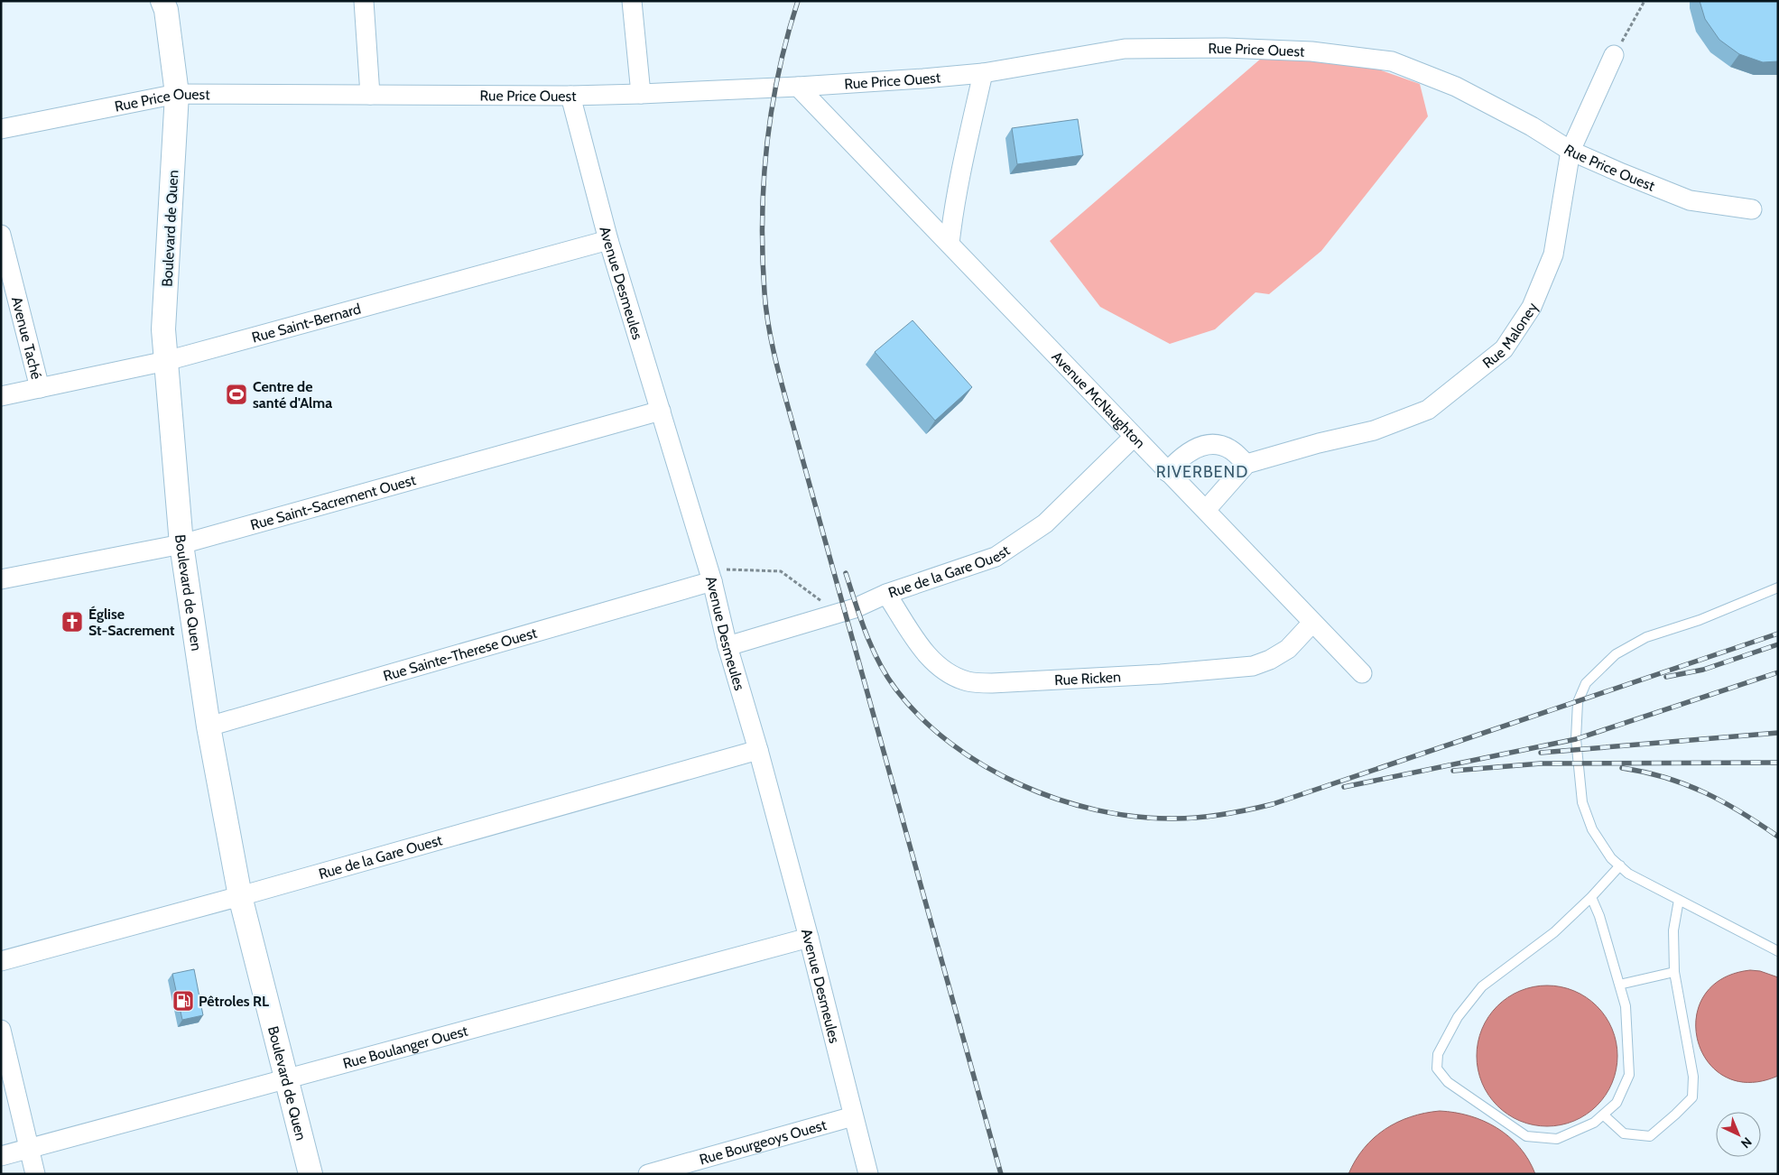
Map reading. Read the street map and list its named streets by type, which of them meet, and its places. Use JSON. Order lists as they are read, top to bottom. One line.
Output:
{"streets":{"street":["Rue Price Ouest","Boulevard de Quen","Avenue Desmeules","Rue Saint-Bernard","Rue Maloney","Avenue Taché","Avenue McNaughton","Rue Saint-Sacrement Ouest","Rue de la Gare Ouest","Rue Sainte-Therese Ouest","Rue Ricken","Rue Boulanger Ouest","Rue Bourgeoys Ouest"]},"crossings":[["Rue Price Ouest","Boulevard de Quen"],["Rue Price Ouest","Avenue Desmeules"],["Rue Price Ouest","Rue Maloney"],["Rue Price Ouest","Avenue McNaughton"],["Boulevard de Quen","Rue Saint-Bernard"],["Boulevard de Quen","Rue Saint-Sacrement Ouest"],["Boulevard de Quen","Rue de la Gare Ouest"],["Boulevard de Quen","Rue Sainte-Therese Ouest"],["Boulevard de Quen","Rue Boulanger Ouest"],["Avenue Desmeules","Rue Saint-Bernard"],["Avenue Desmeules","Rue Saint-Sacrement Ouest"],["Avenue Desmeules","Rue de la Gare Ouest"],["Avenue Desmeules","Rue Sainte-Therese Ouest"],["Avenue Desmeules","Rue Boulanger Ouest"],["Avenue Desmeules","Rue Bourgeoys Ouest"],["Rue Saint-Bernard","Avenue Taché"],["Avenue McNaughton","Rue de la Gare Ouest"],["Avenue McNaughton","Rue Ricken"],["Rue de la Gare Ouest","Rue Ricken"]],"districts":["RIVERBEND"],"places":{"sports":["Centre de santé d'Alma"],"church":["Église St-Sacrement"],"fuel station":["Pêtroles RL"]},"north":"bottom right"}
